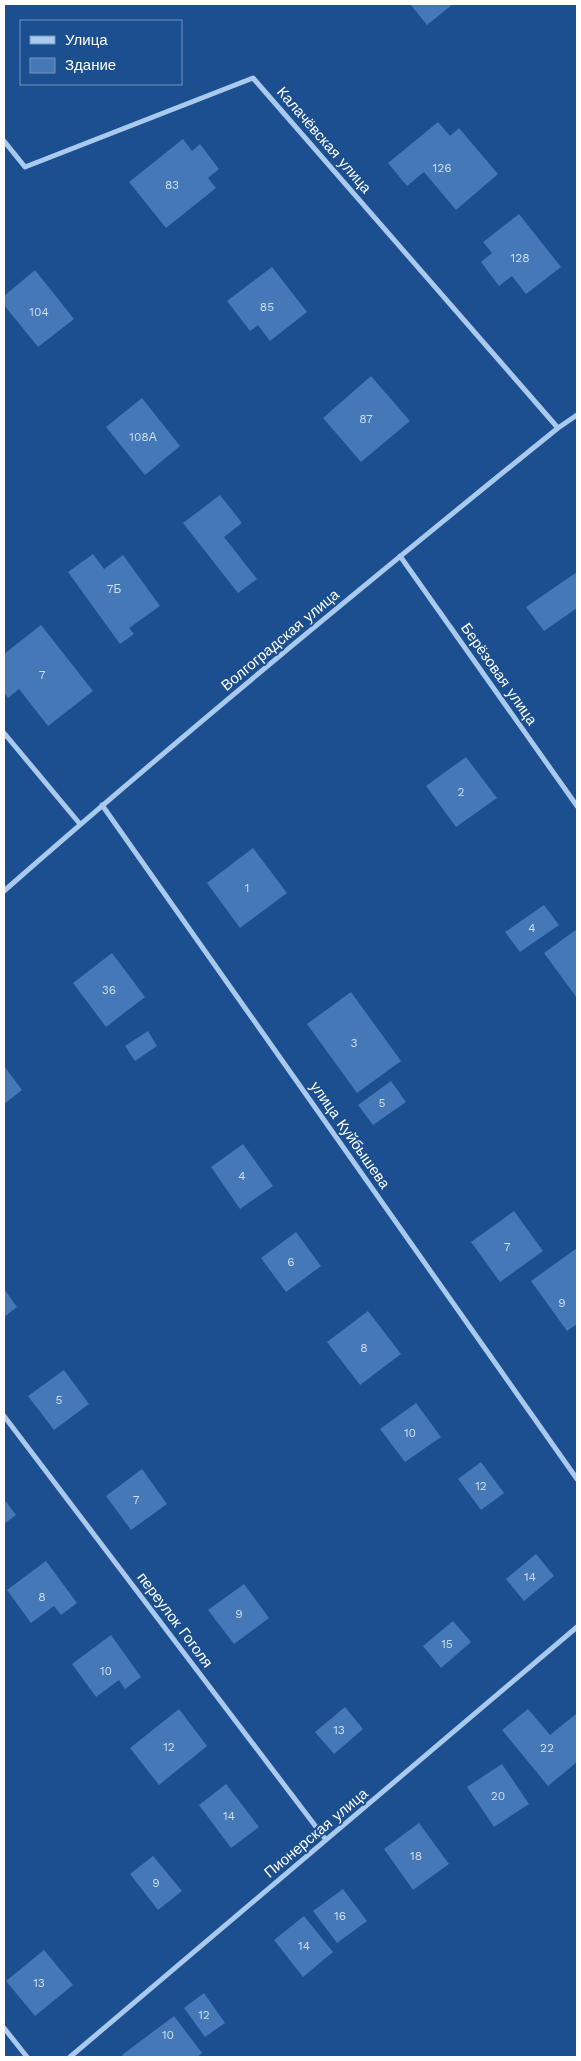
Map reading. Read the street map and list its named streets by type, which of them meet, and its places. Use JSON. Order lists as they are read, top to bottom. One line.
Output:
{"streets":{"street":["Калачёвская улица","Волгоградская улица","Берёзовая улица","улица Куйбышева","переулок Гоголя","Пионерская улица"]},"crossings":[["Калачёвская улица","Волгоградская улица"],["Волгоградская улица","Берёзовая улица"],["Волгоградская улица","улица Куйбышева"],["переулок Гоголя","Пионерская улица"]],"house_numbers":["126","83","128","85","104","87","108А","7Б","7","2","1","4","36","3","5","4","7","6","9","8","5","10","12","7","14","8","9","15","10","13","12","22","20","14","18","9","16","14","13","12","10"],"legend":["Улица","Здание"]}
